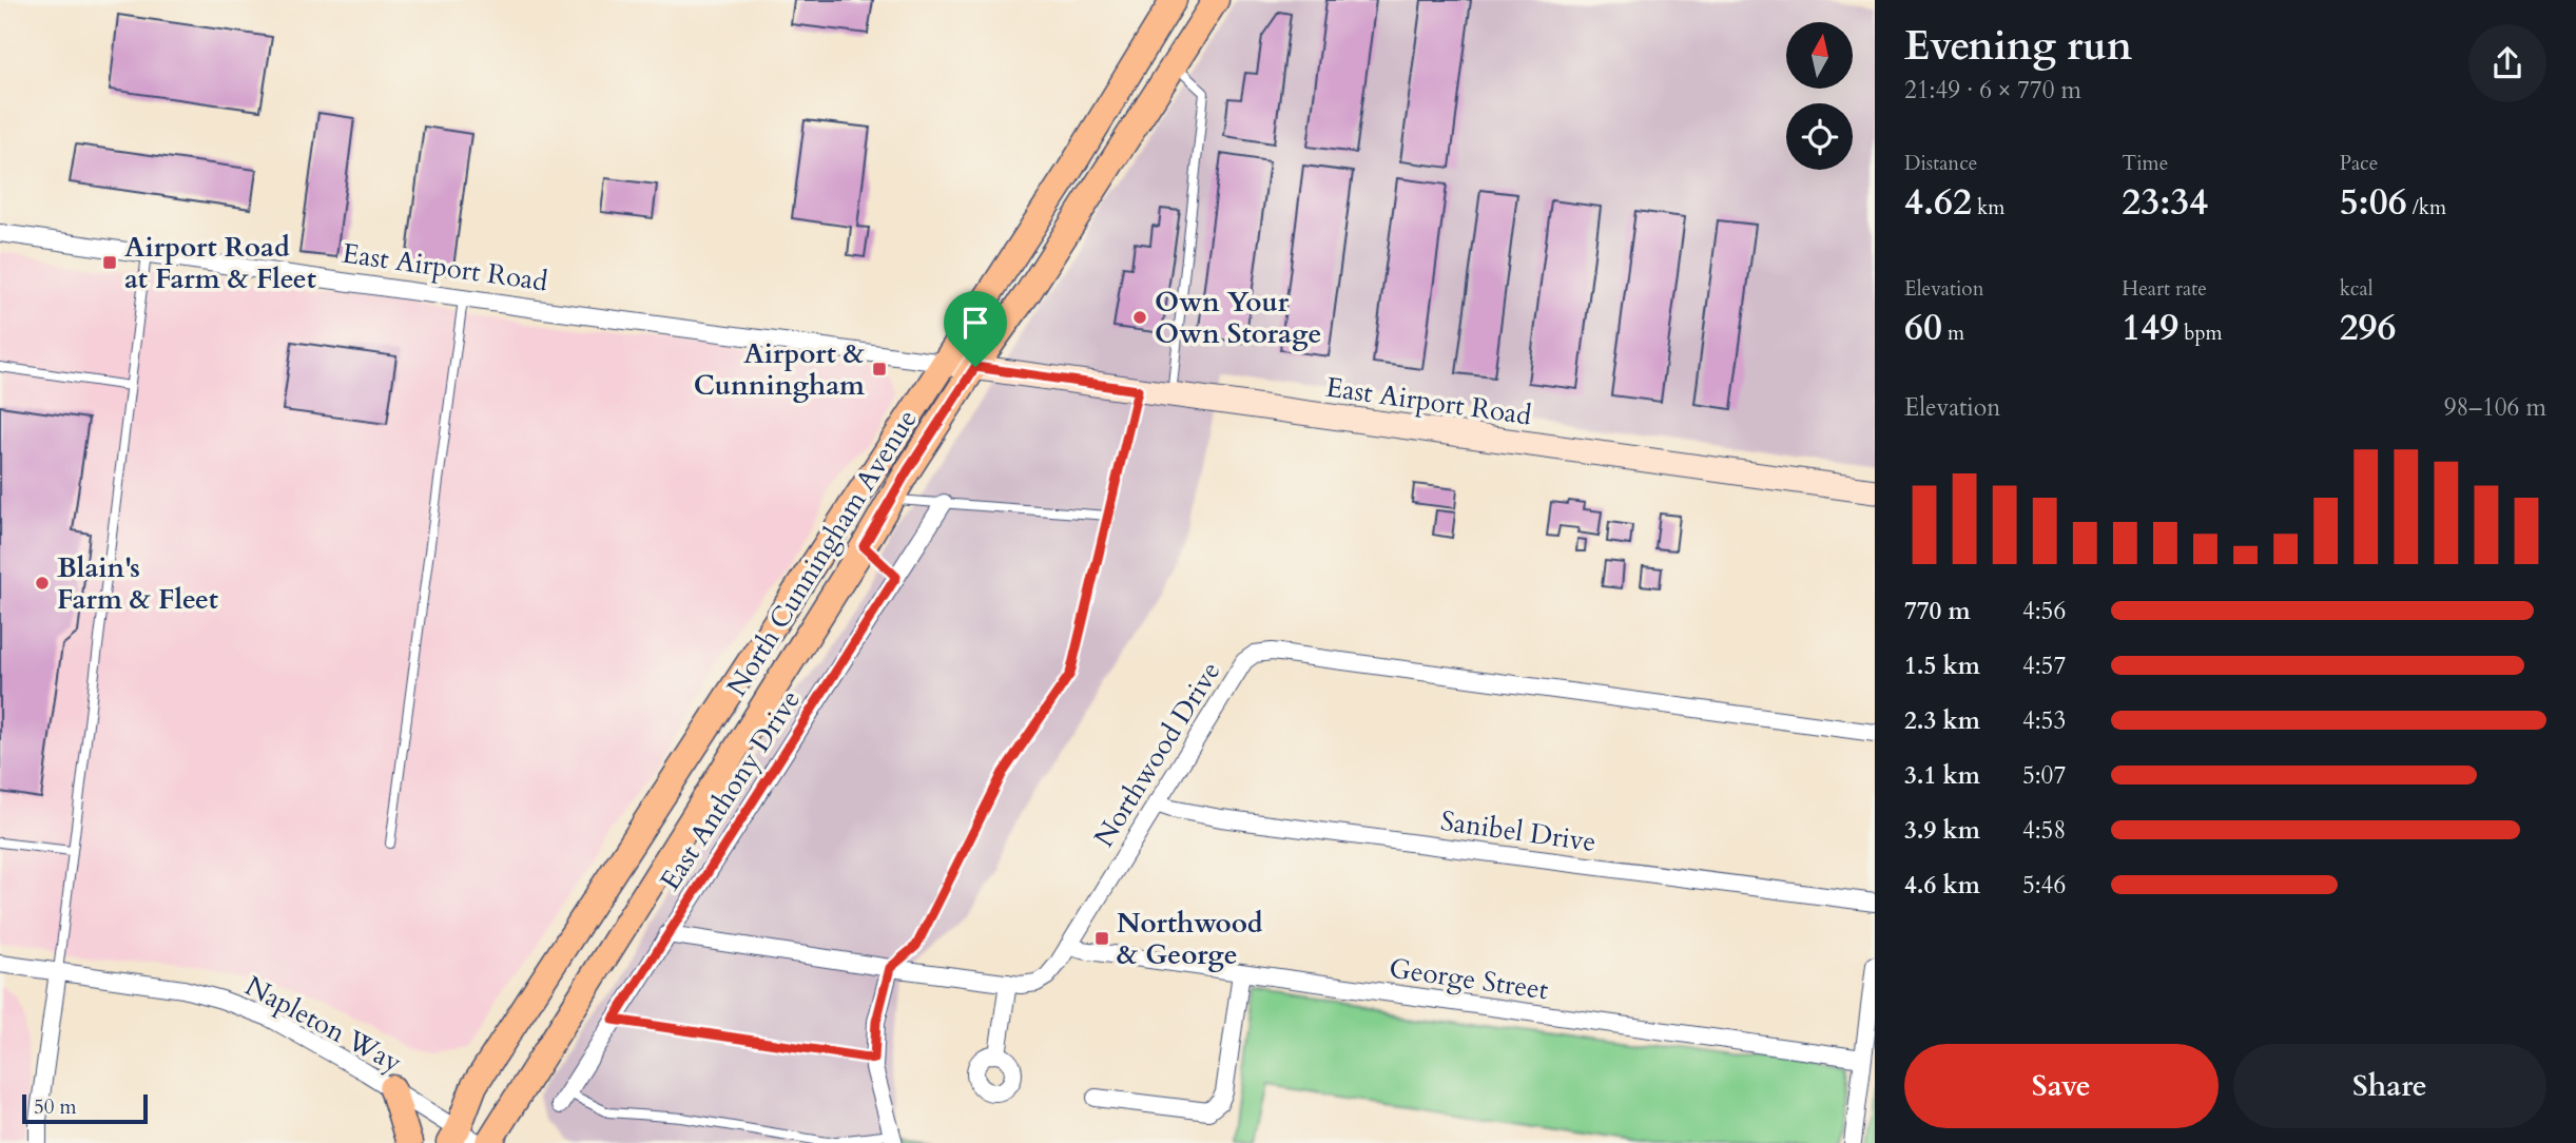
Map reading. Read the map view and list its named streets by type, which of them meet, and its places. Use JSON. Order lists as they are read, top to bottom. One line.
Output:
{"streets":{"main road":["North Cunningham Avenue"],"street":["East Airport Road","Northwood Drive","East Anthony Drive","Sanibel Drive","George Street","Napleton Way"]},"crossings":[["East Airport Road","North Cunningham Avenue"],["North Cunningham Avenue","Napleton Way"],["Northwood Drive","East Anthony Drive"],["Northwood Drive","Sanibel Drive"],["Northwood Drive","George Street"]],"places":{"transit":["Airport Road at Farm & Fleet","Airport & Cunningham","Northwood & George"],"other":["Own Your Own Storage","Blain's Farm & Fleet"]},"scale_bar":"50 m","north":"top","page":{"heading":["Evening run","21:49 · 6 × 770 m"],"stats":[["Distance","4.62 km"],["Time","23:34"],["Pace","5:06 /km"],["Elevation","60 m"],["Heart rate","149 bpm"],["kcal","296"]],"chart":["Elevation","98–106 m"],"list":[{"name":"770 m","note":"4:56"},{"name":"1.5 km","note":"4:57"},{"name":"2.3 km","note":"4:53"},{"name":"3.1 km","note":"5:07"},{"name":"3.9 km","note":"4:58"},{"name":"4.6 km","note":"5:46"}],"buttons":["Save","Share"],"scale":"50 m"}}
